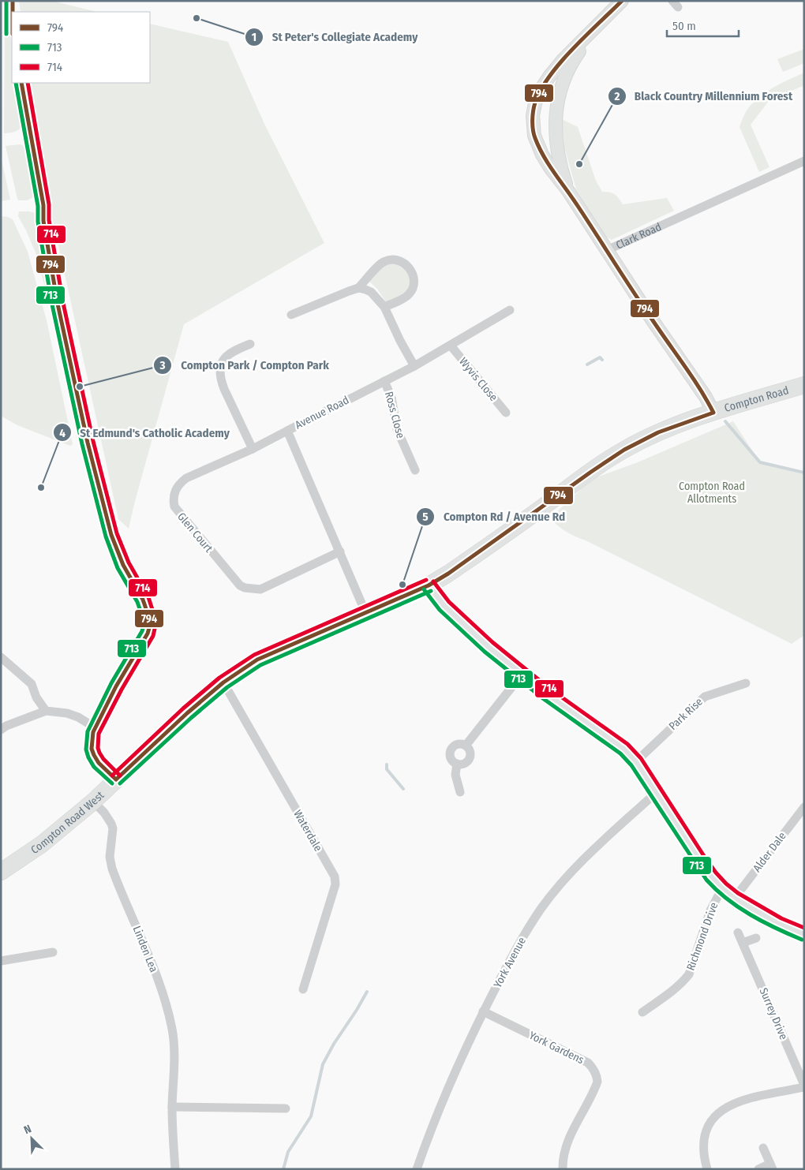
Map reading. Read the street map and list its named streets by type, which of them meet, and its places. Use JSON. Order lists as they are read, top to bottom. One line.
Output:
{"streets":{"highway":["Compton Road","Compton Road West"],"street":["Clark Road","Wyvis Close","Avenue Road","Ross Close","Glen Court","Park Rise","Waterdale","Alder Dale","Richmond Drive","Linden Lea","York Avenue","Surrey Drive","York Gardens"]},"crossings":[["Clark Road","Compton Road"],["Wyvis Close","Avenue Road"],["Compton Road","Compton Road West"],["Avenue Road","Ross Close"],["Avenue Road","Glen Court"],["Avenue Road","Compton Road West"],["Compton Road West","Waterdale"],["Compton Road West","Linden Lea"],["York Avenue","York Gardens"]],"parks":["Compton Road Allotments"],"places":["St Peter's Collegiate Academy","Black Country Millennium Forest","Compton Park / Compton Park","St Edmund's Catholic Academy","Compton Rd / Avenue Rd"],"lines":["transit line 794","transit line 713","transit line 714"],"legend":["794","713","714"],"scale_bar":"50 m","north":"top left"}
